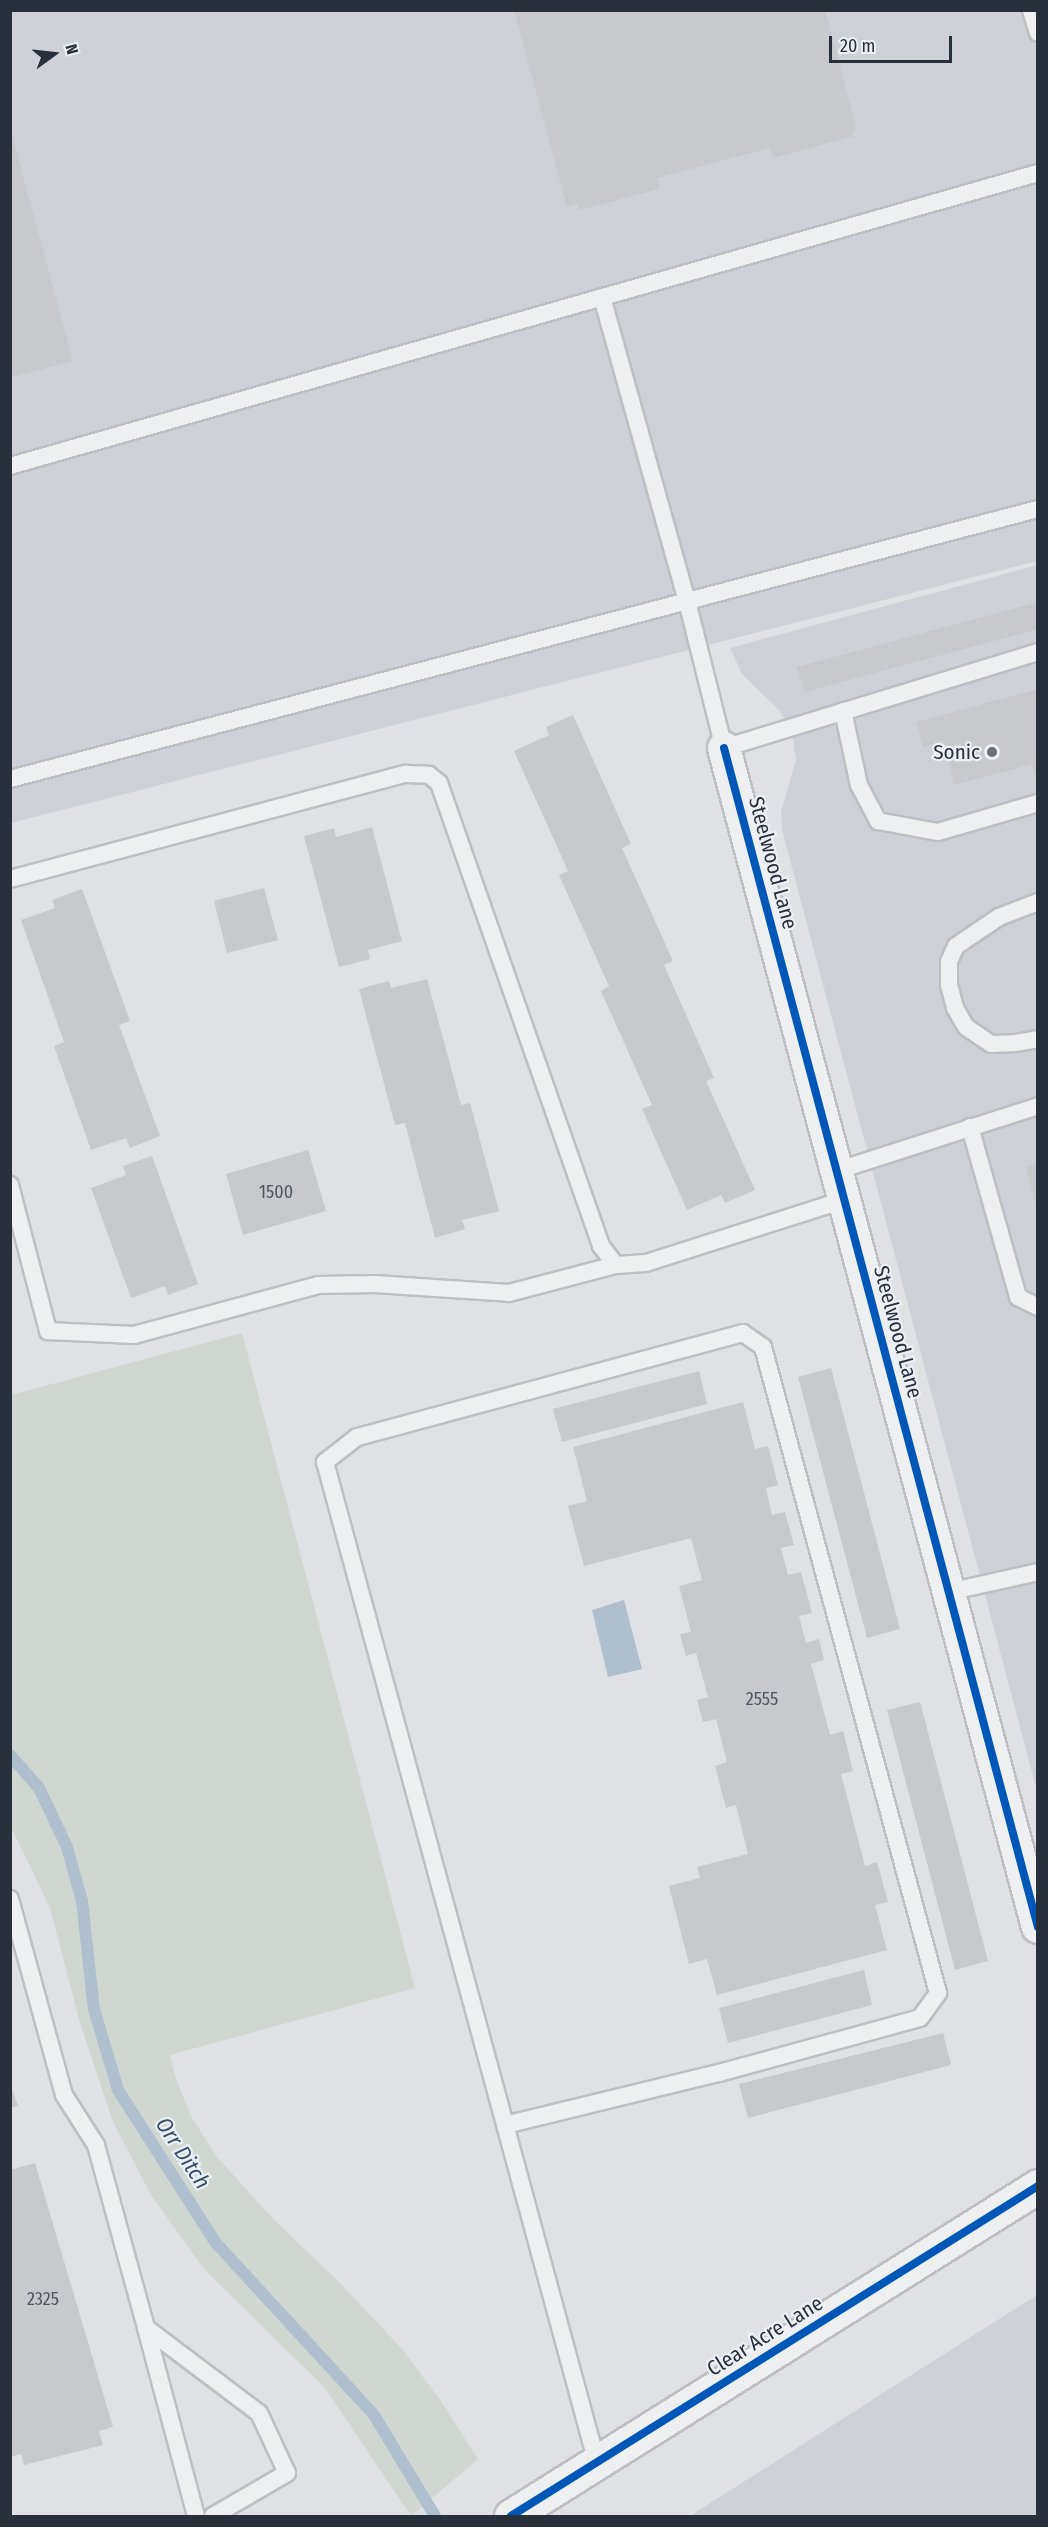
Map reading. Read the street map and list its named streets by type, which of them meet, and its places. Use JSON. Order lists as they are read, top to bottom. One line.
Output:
{"streets":{"street":["Steelwood Lane","Clear Acre Lane"]},"water":["Orr Ditch"],"places":["Sonic"],"house_numbers":["1500","2555","2325"],"scale_bar":"20 m","north":"right"}
